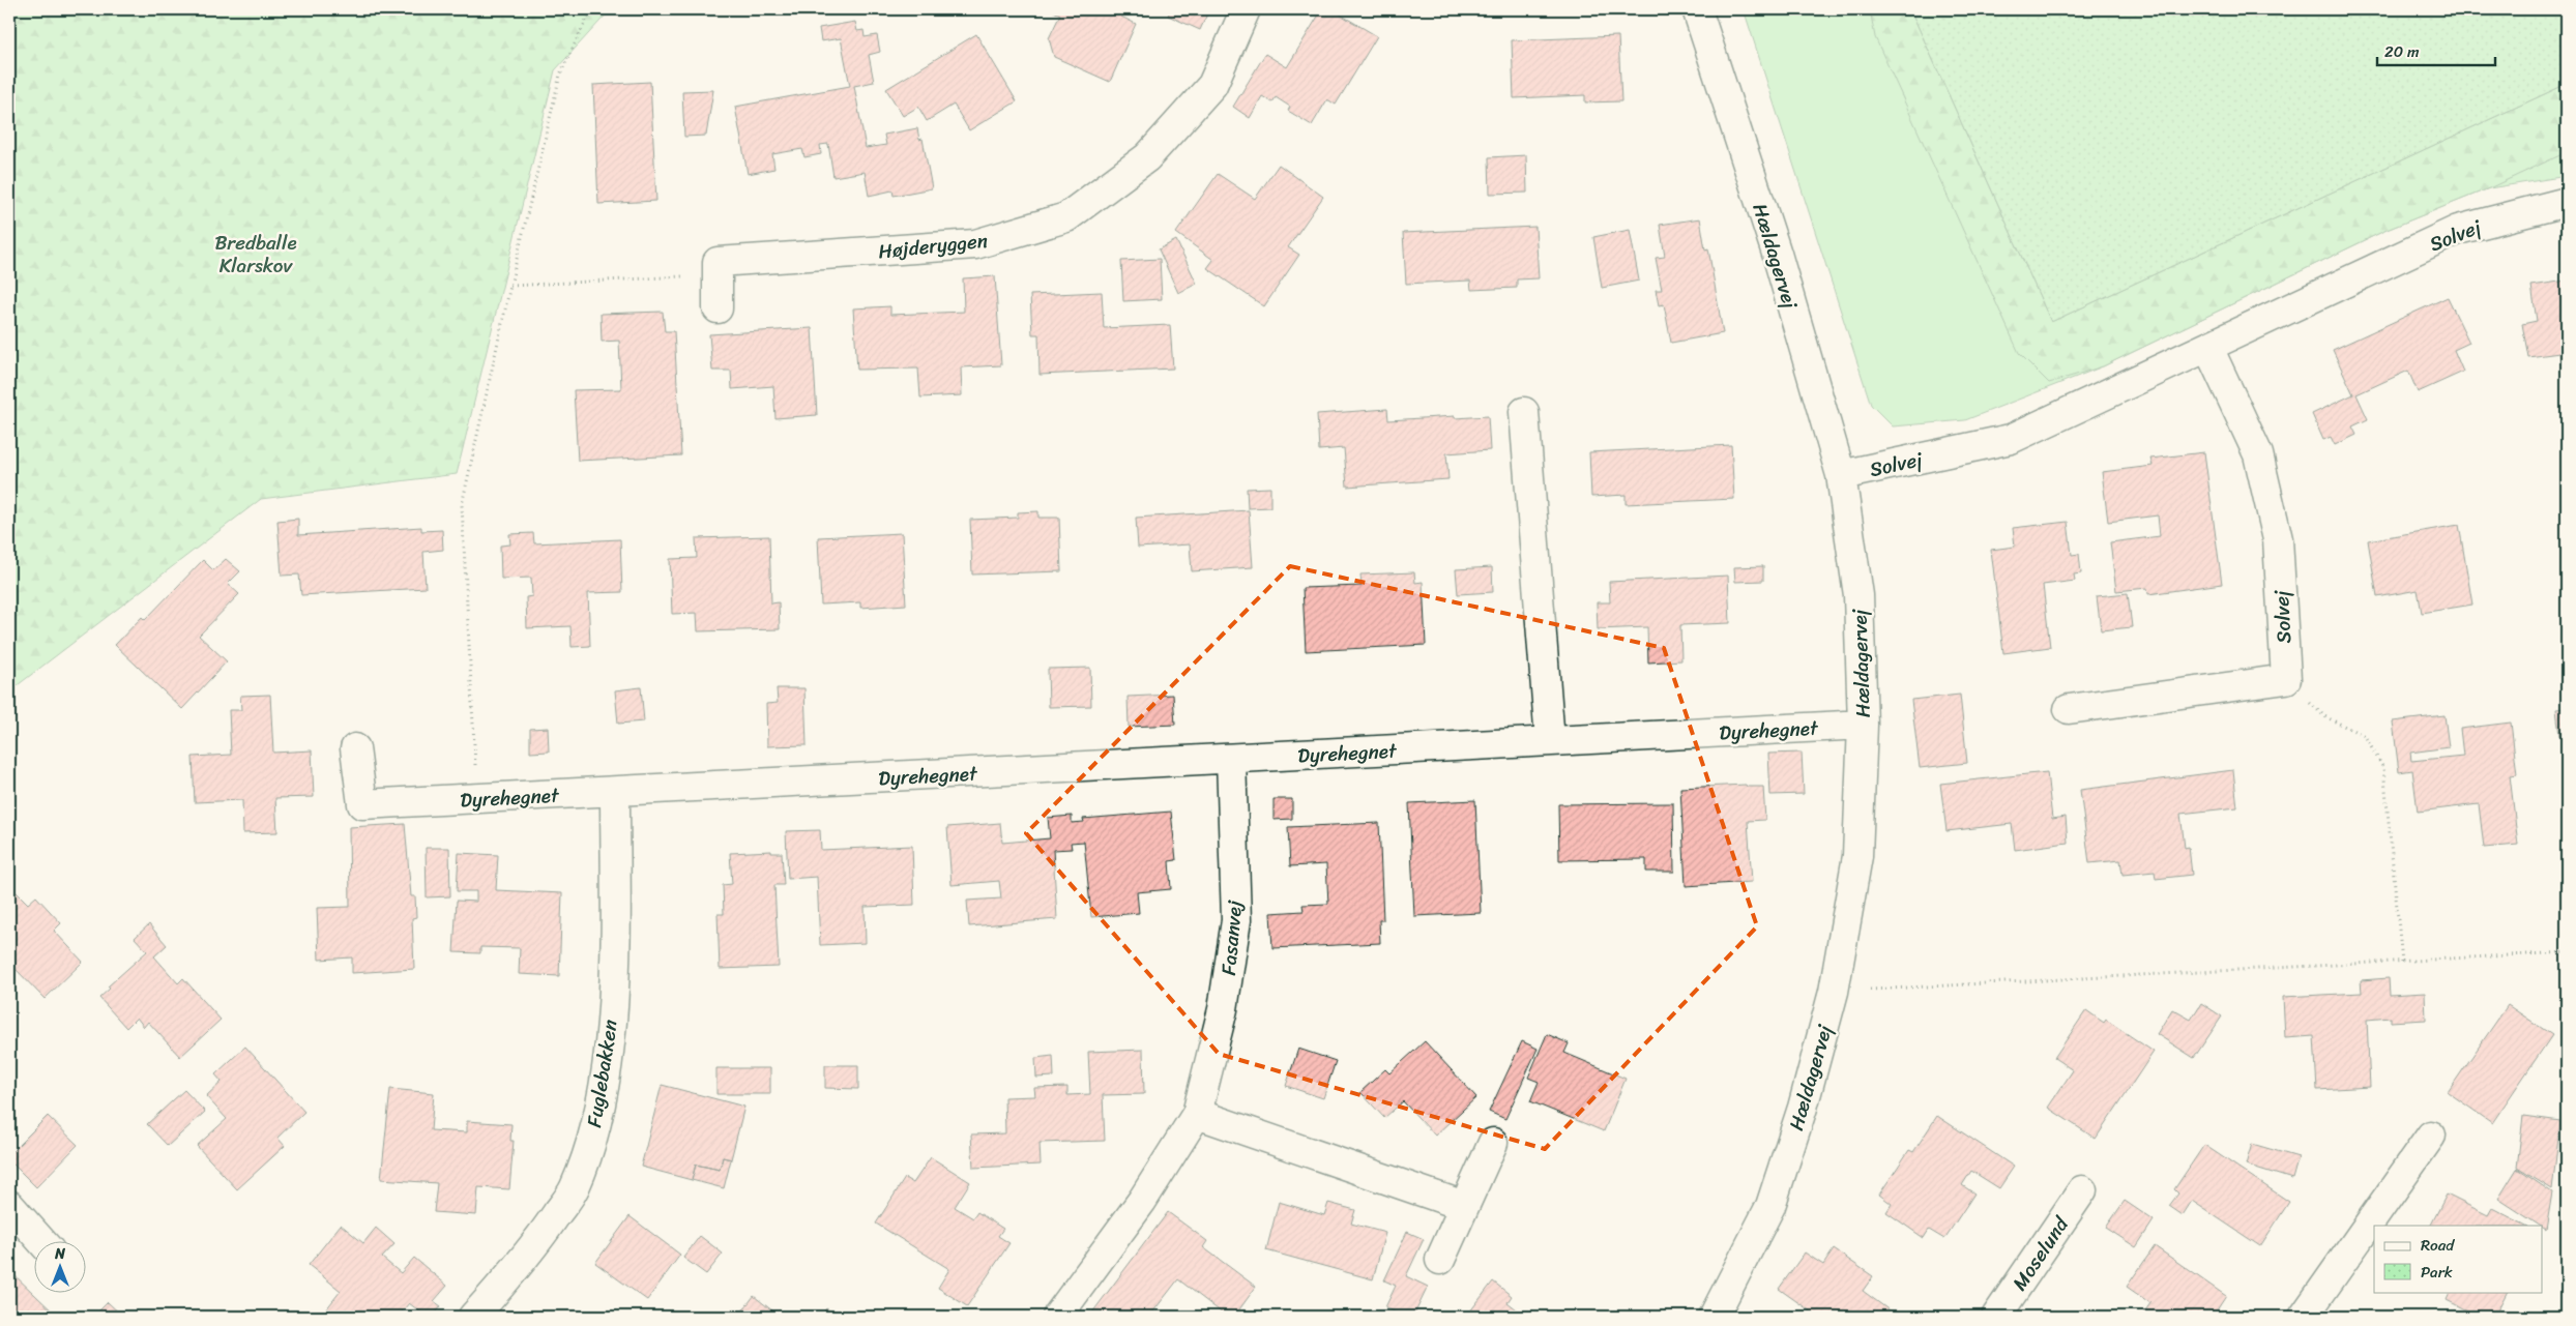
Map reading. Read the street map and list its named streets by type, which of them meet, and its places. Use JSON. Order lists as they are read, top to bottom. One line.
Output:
{"streets":{"street":["Solvej","Højderyggen","Hældagervej","Dyrehegnet","Fasanvej","Fuglebakken","Moselund"]},"crossings":[["Solvej","Hældagervej"],["Hældagervej","Dyrehegnet"],["Dyrehegnet","Fasanvej"],["Dyrehegnet","Fuglebakken"]],"parks":["Bredballe Klarskov"],"legend":["Road","Park"],"scale_bar":"20 m","north":"top"}
